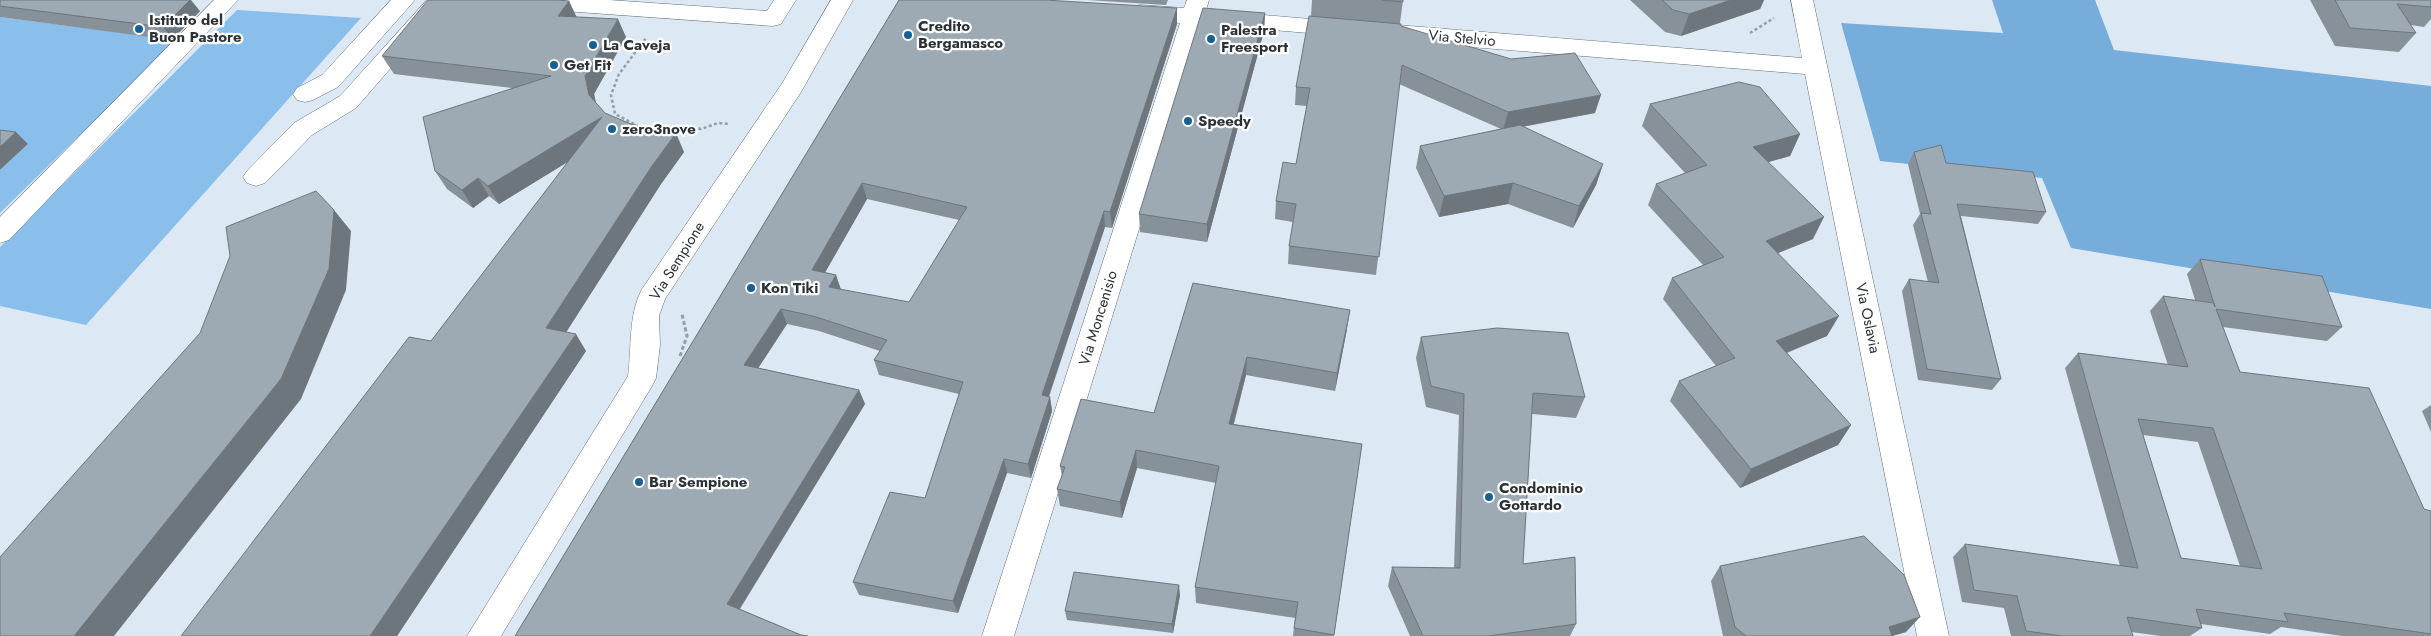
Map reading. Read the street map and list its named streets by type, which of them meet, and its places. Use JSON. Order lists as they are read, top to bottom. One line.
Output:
{"streets":{"street":["Via Stelvio","Via Sempione","Via Moncenisio","Via Oslavia"]},"crossings":[["Via Stelvio","Via Moncenisio"],["Via Stelvio","Via Oslavia"]],"places":["Istituto del Buon Pastore","Credito Bergamasco","Palestra Freesport","La Caveja","Get Fit","Speedy","zero3nove","Kon Tiki","Bar Sempione","Condominio Gottardo"]}
